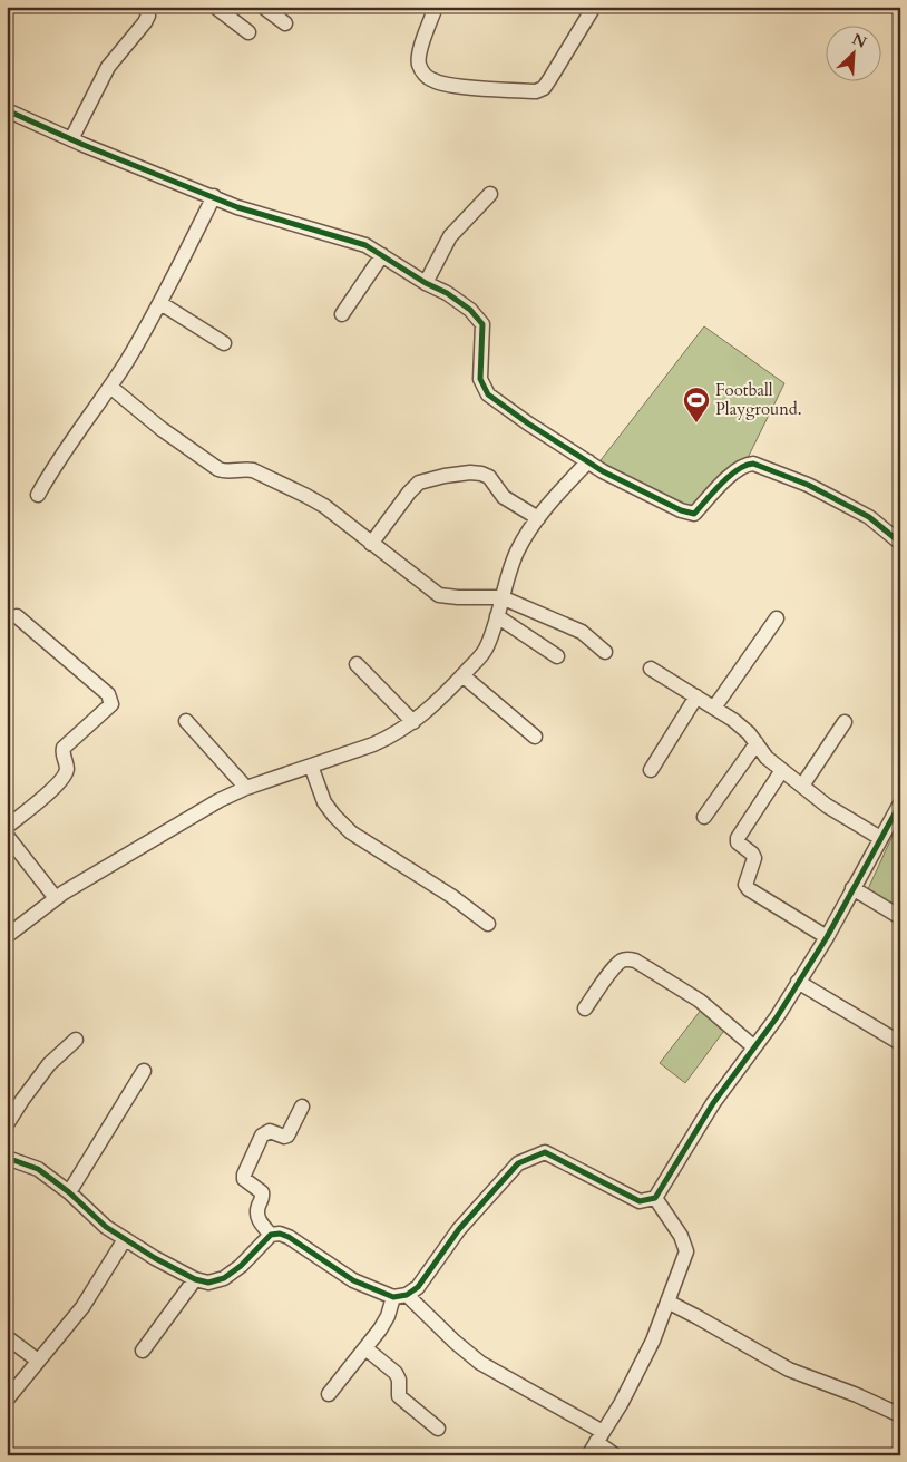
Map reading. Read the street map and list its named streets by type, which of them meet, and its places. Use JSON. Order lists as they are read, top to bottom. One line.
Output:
{"places":{"sports":["Football Playground."]},"north":"top right"}
